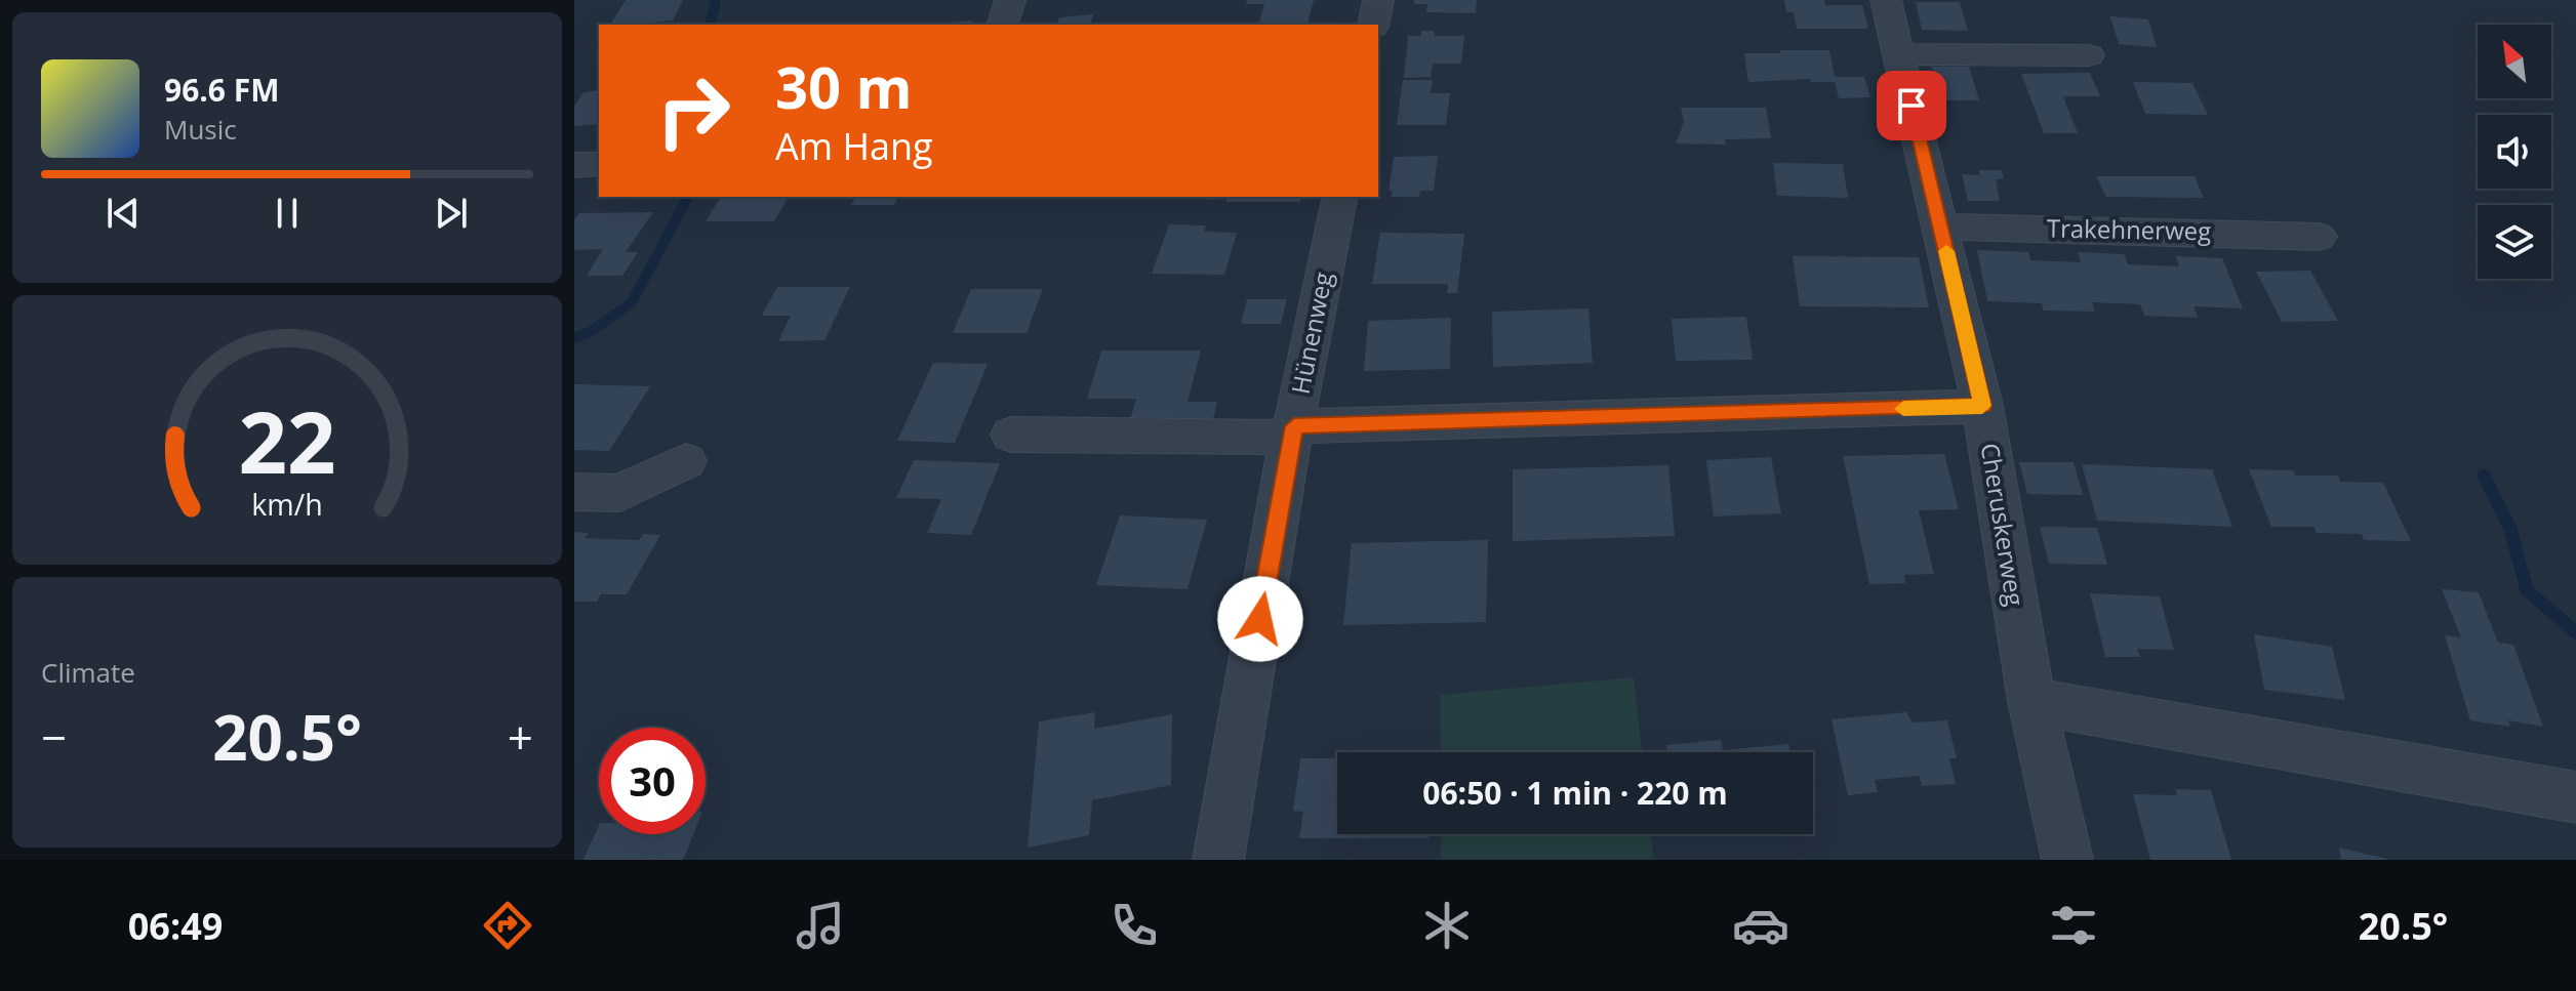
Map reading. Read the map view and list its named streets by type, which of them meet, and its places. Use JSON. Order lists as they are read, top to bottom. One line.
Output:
{"streets":{"street":["Trakehnerweg","Hünenweg","Cheruskerweg"]},"crossings":[["Trakehnerweg","Cheruskerweg"]],"north":"top left","page":{"turn":["30 m","Am Hang"],"song":["96.6 FM","Music"],"tile":"Climate","heat":["−","20.5°","+"],"limit":"30","trip":"06:50 · 1 min · 220 m","tabs":["06:49","20.5°"],"gauge":["22","km/h"]}}
